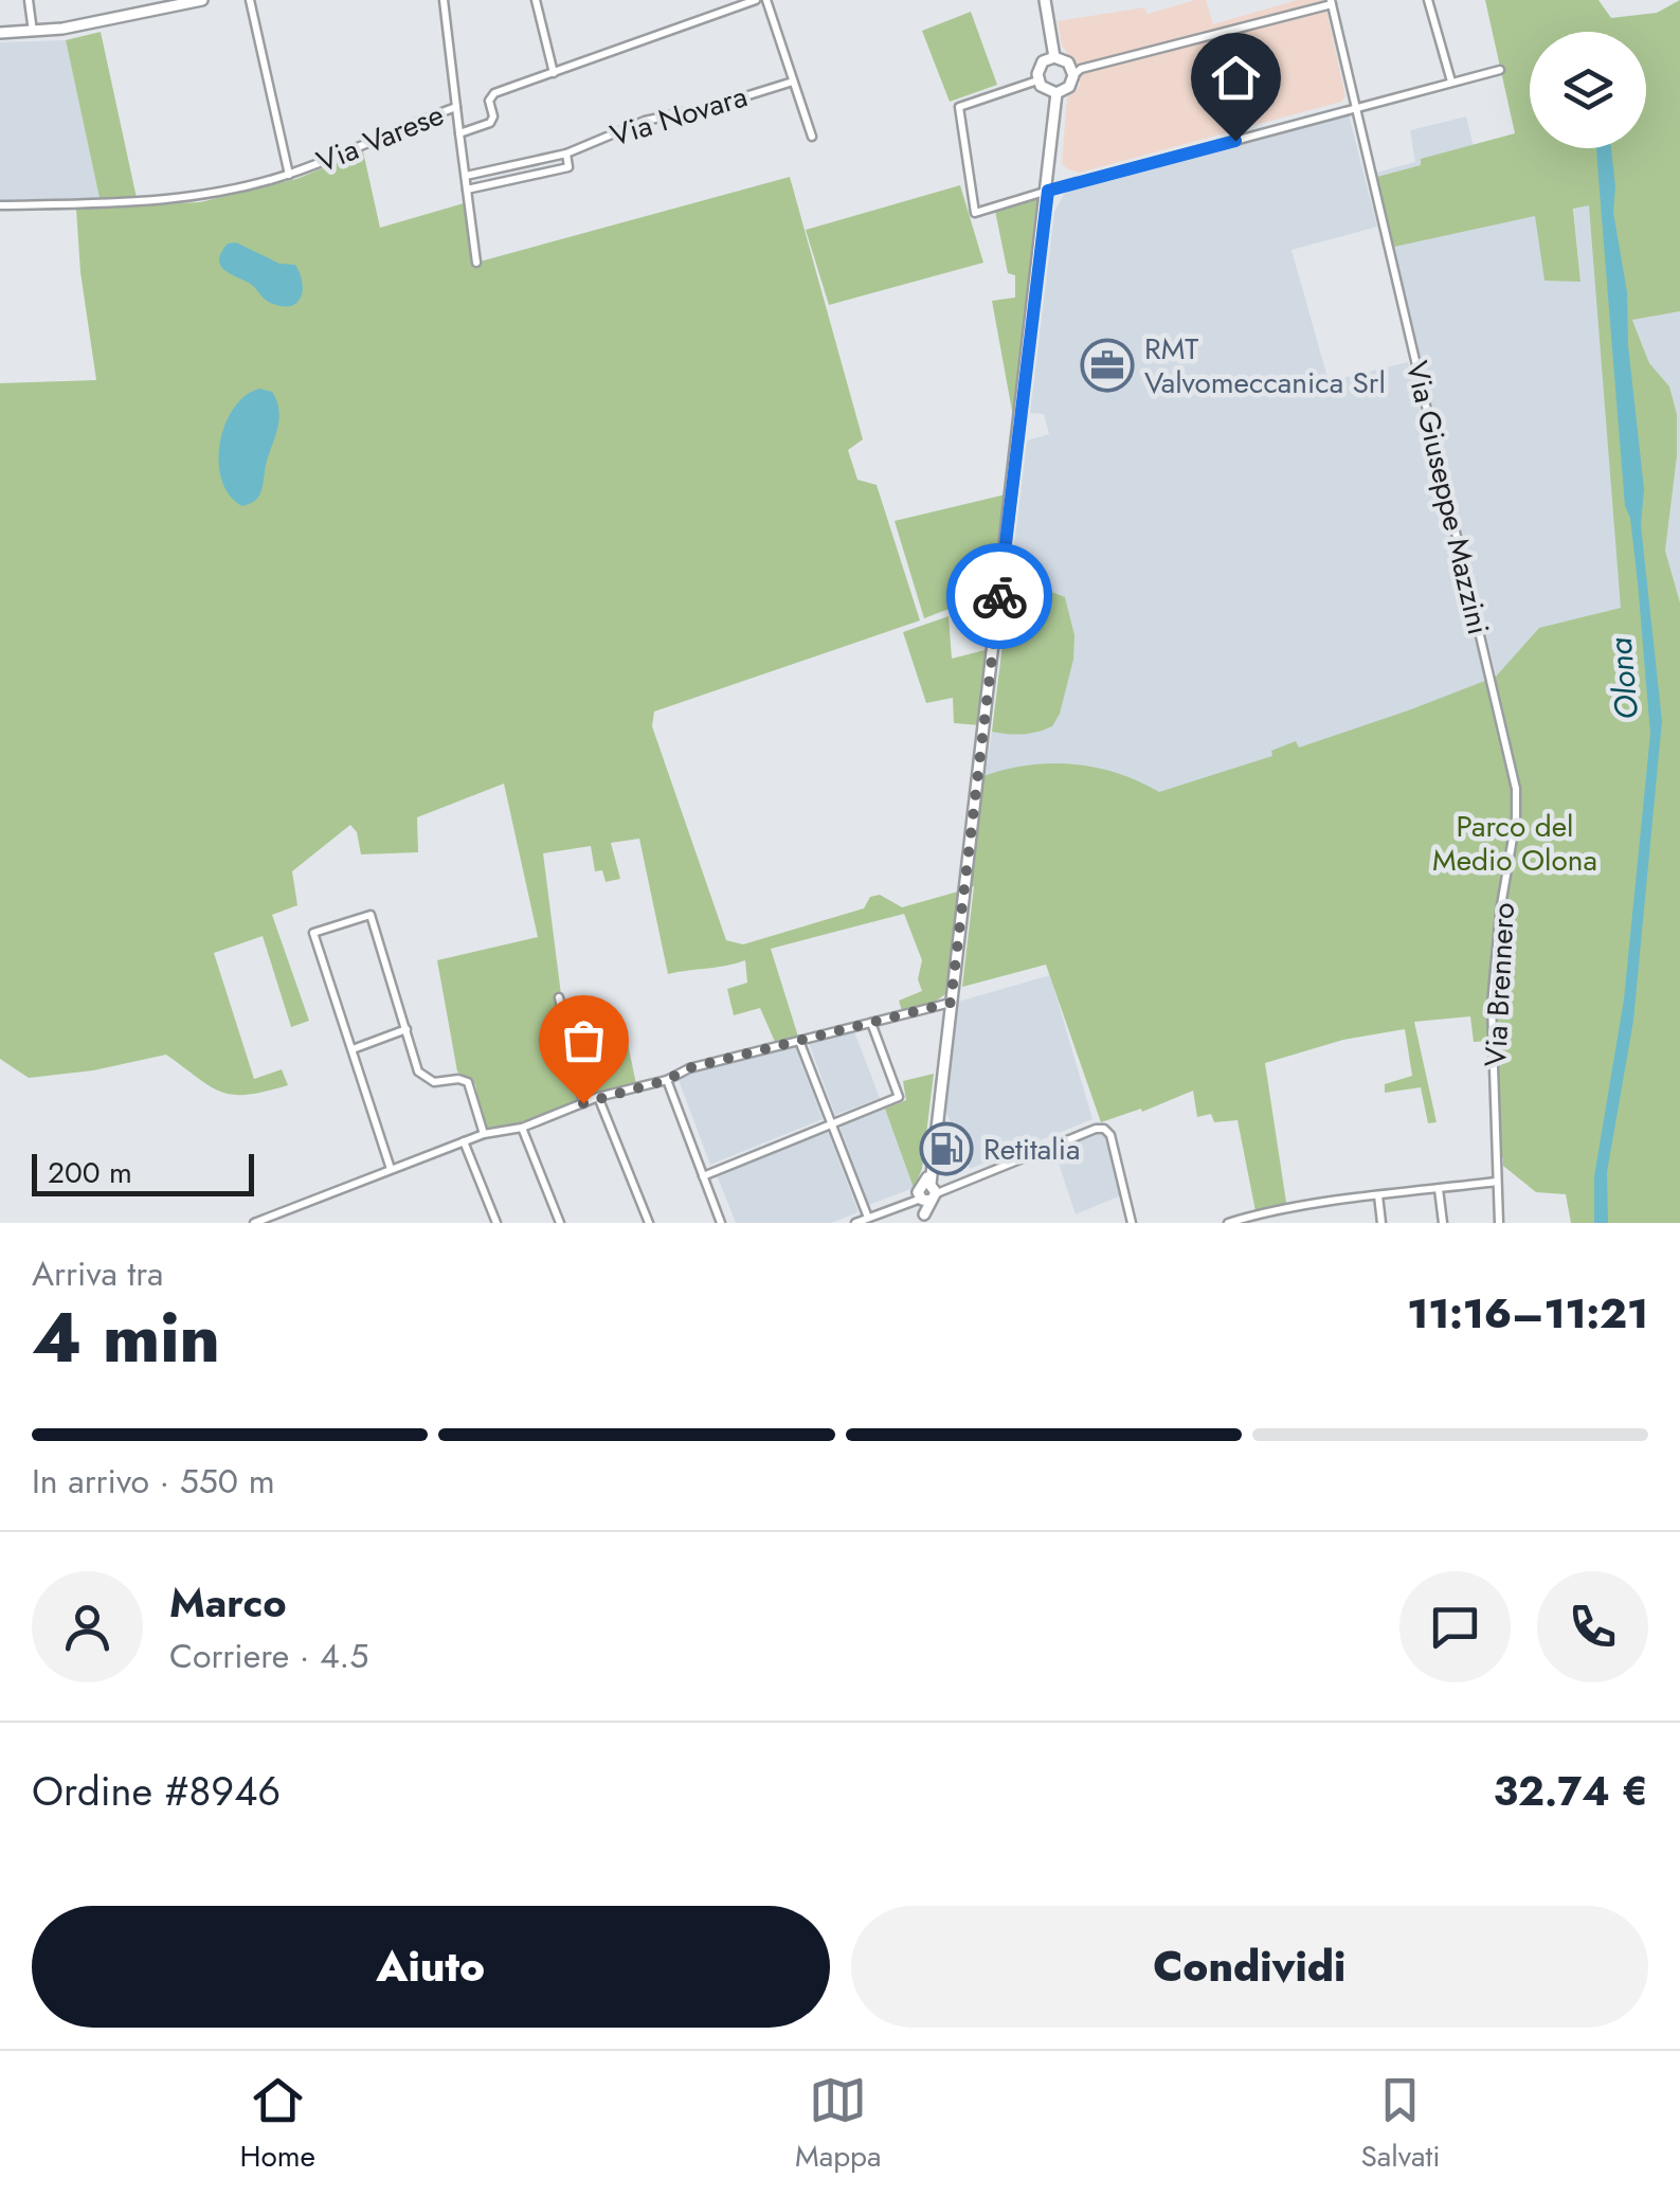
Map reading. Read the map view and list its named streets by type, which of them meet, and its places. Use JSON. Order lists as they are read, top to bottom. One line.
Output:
{"streets":{"street":["Via Novara","Via Varese","Via Giuseppe Mazzini","Via Brennero"]},"crossings":[["Via Giuseppe Mazzini","Via Brennero"]],"water":["Olona"],"parks":["Parco del Medio Olona"],"places":{"office":["RMT Valvomeccanica Srl"],"fuel station":["Retitalia"]},"scale_bar":"200 m","page":{"scale":"200 m","heading":["4 min","Arriva tra","11:16–11:21"],"panel":["Marco","Corriere · 4.5","Ordine #8946","32.74 €"],"bar":"In arrivo · 550 m","buttons":["Aiuto","Condividi"],"tabs":["Home","Mappa","Salvati"]}}
